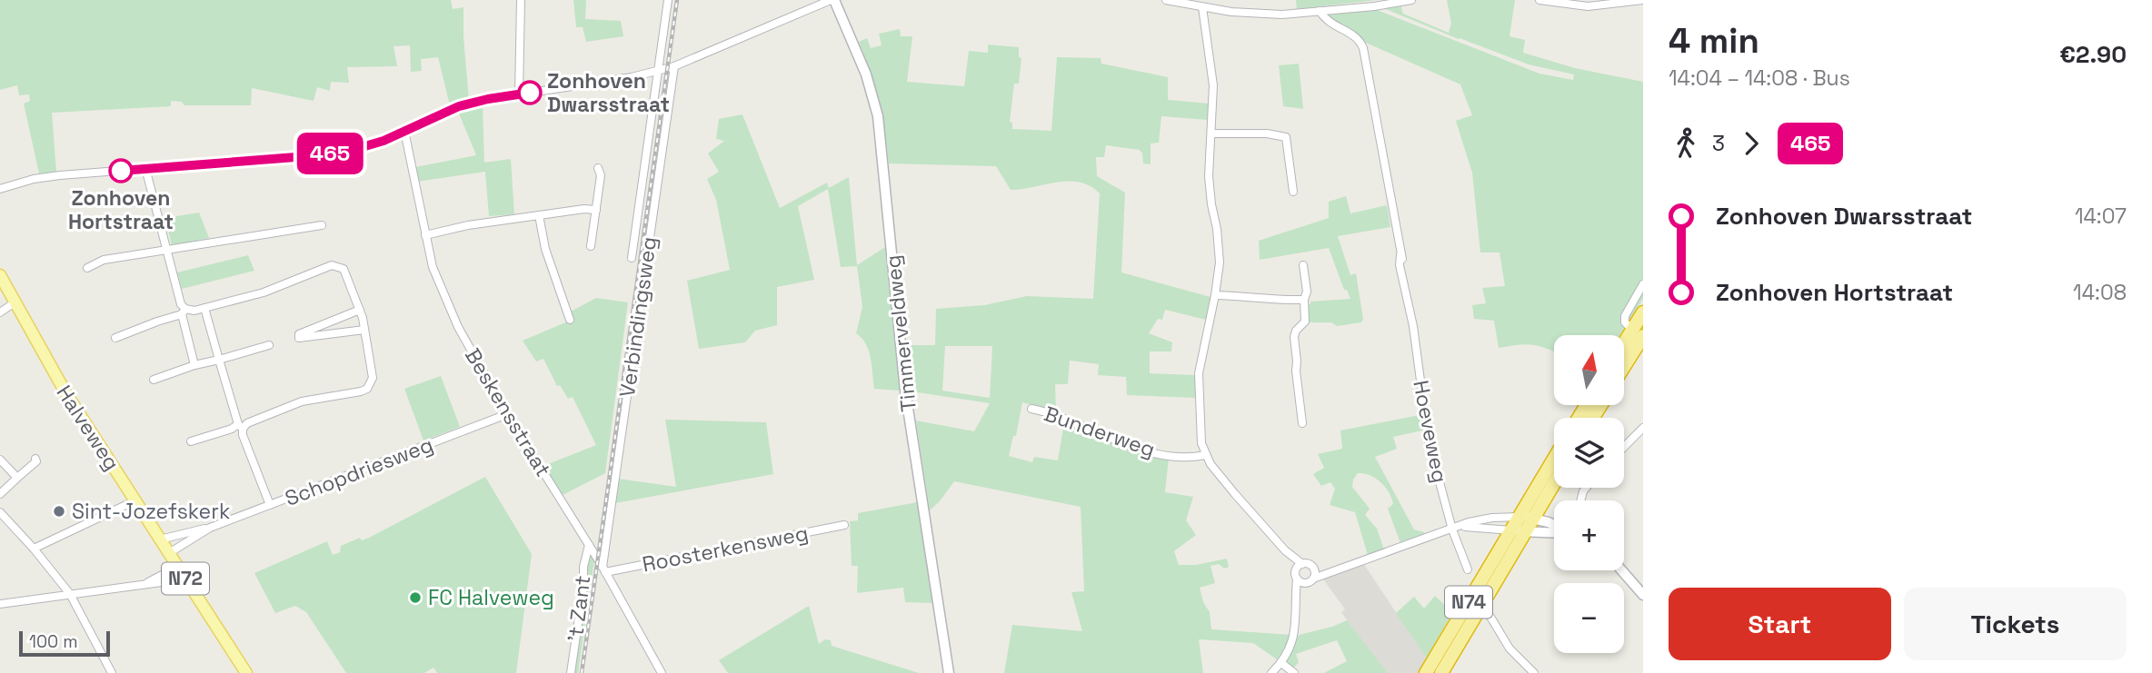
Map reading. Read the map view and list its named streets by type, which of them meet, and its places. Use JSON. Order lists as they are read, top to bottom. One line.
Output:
{"streets":{"highway":["N74"],"main road":["Halveweg","N72"],"street":["Verbindingsweg","Timmerveldweg","Beskensstraat","Bunderweg","Hoeveweg","Schopdriesweg","Roosterkensweg","'t Zant"]},"crossings":[["Verbindingsweg","Beskensstraat"],["Verbindingsweg","Roosterkensweg"],["Beskensstraat","Schopdriesweg"],["Beskensstraat","Roosterkensweg"],["Beskensstraat","'t Zant"],["Halveweg","Schopdriesweg"]],"places":["Zonhoven Dwarsstraat","Zonhoven Hortstraat","Sint-Jozefskerk","FC Halveweg"],"lines":["bus line 465"],"scale_bar":"100 m","north":"top","page":{"on_map":"465","heading":["4 min","14:04 – 14:08 · Bus","€2.90"],"legs":["3","465"],"list":[{"name":"Zonhoven Dwarsstraat","value":"14:07"},{"name":"Zonhoven Hortstraat","value":"14:08"}],"map_buttons":["+","−"],"buttons":["Start","Tickets"],"scale":"100 m"}}
